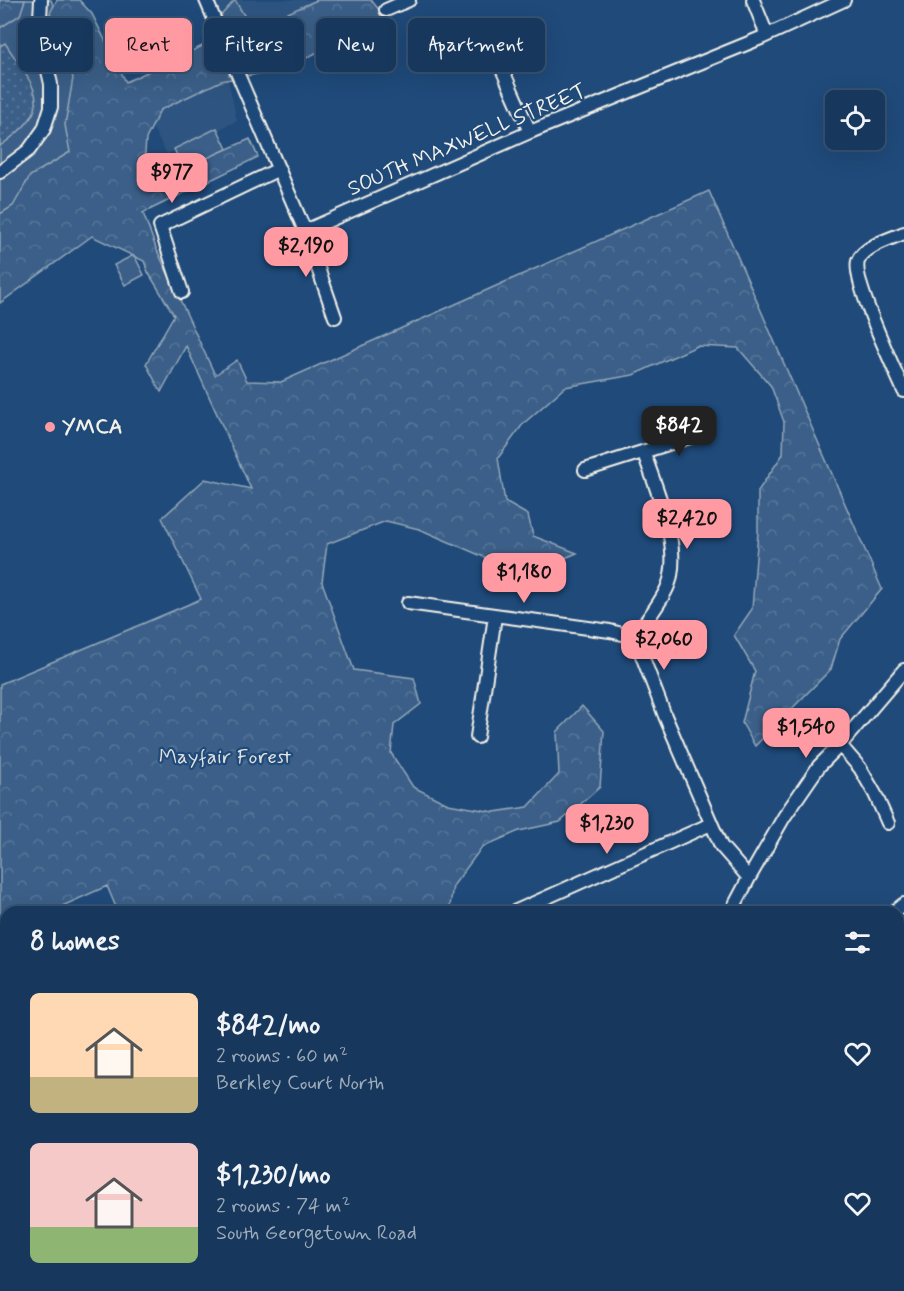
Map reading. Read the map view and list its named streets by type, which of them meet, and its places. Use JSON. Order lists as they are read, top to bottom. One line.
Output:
{"streets":{"street":["SOUTH MAXWELL STREET"]},"parks":["Mayfair Forest"],"places":["YMCA"],"page":{"chip":["Buy","Rent","Filters","New","Apartment"],"price":["$977","$2,190","$842","$2,420","$1,180","$2,060","$1,540","$1,230"],"heading":"8 homes","list":[{"name":"$842/mo","note":"2 rooms · 60 m² · Berkley Court North"},{"name":"$1,230/mo","note":"2 rooms · 74 m² · South Georgetown Road"}]}}
